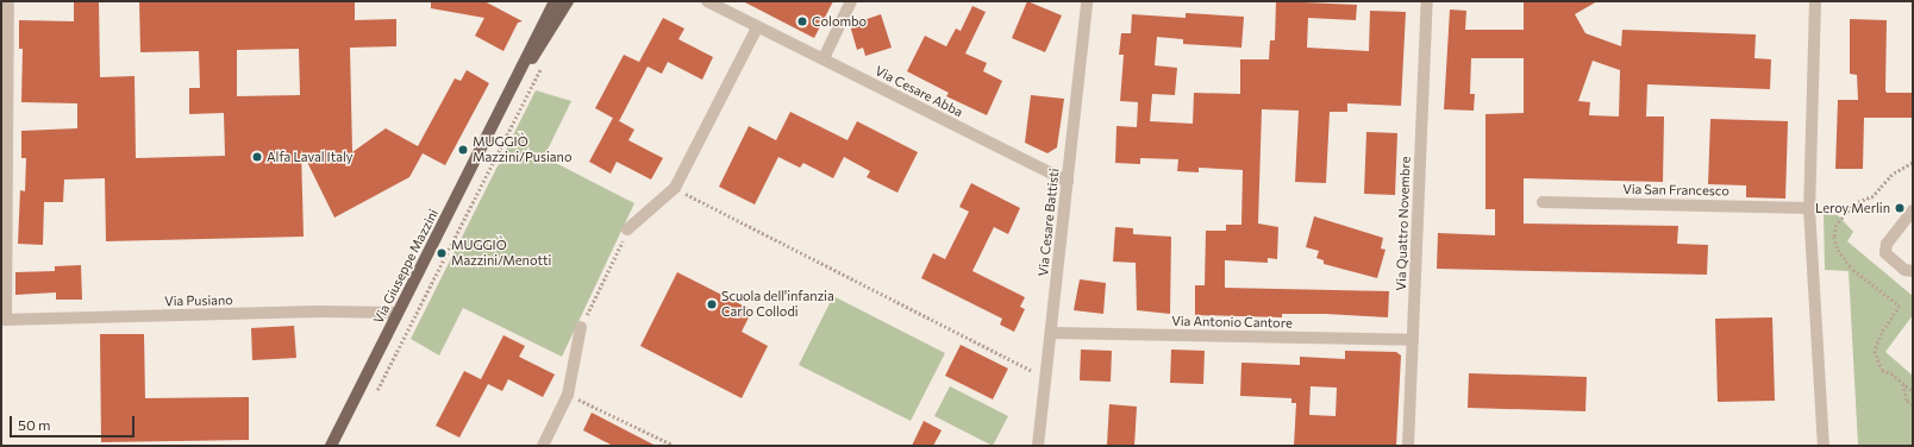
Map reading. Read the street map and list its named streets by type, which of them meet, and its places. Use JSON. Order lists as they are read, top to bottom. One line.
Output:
{"streets":{"main road":["Via Giuseppe Mazzini"],"street":["Via Cesare Abba","Via San Francesco","Via Cesare Battisti","Via Quattro Novembre","Via Pusiano","Via Antonio Cantore"]},"crossings":[["Via Cesare Abba","Via Cesare Battisti"],["Via Cesare Battisti","Via Antonio Cantore"],["Via Quattro Novembre","Via Antonio Cantore"],["Via Giuseppe Mazzini","Via Pusiano"]],"places":["Colombo","MUGGIÒ Mazzini/Pusiano","Alfa Laval Italy","Leroy Merlin","MUGGIÒ Mazzini/Menotti","Scuola dell'infanzia Carlo Collodi"],"scale_bar":"50 m"}
